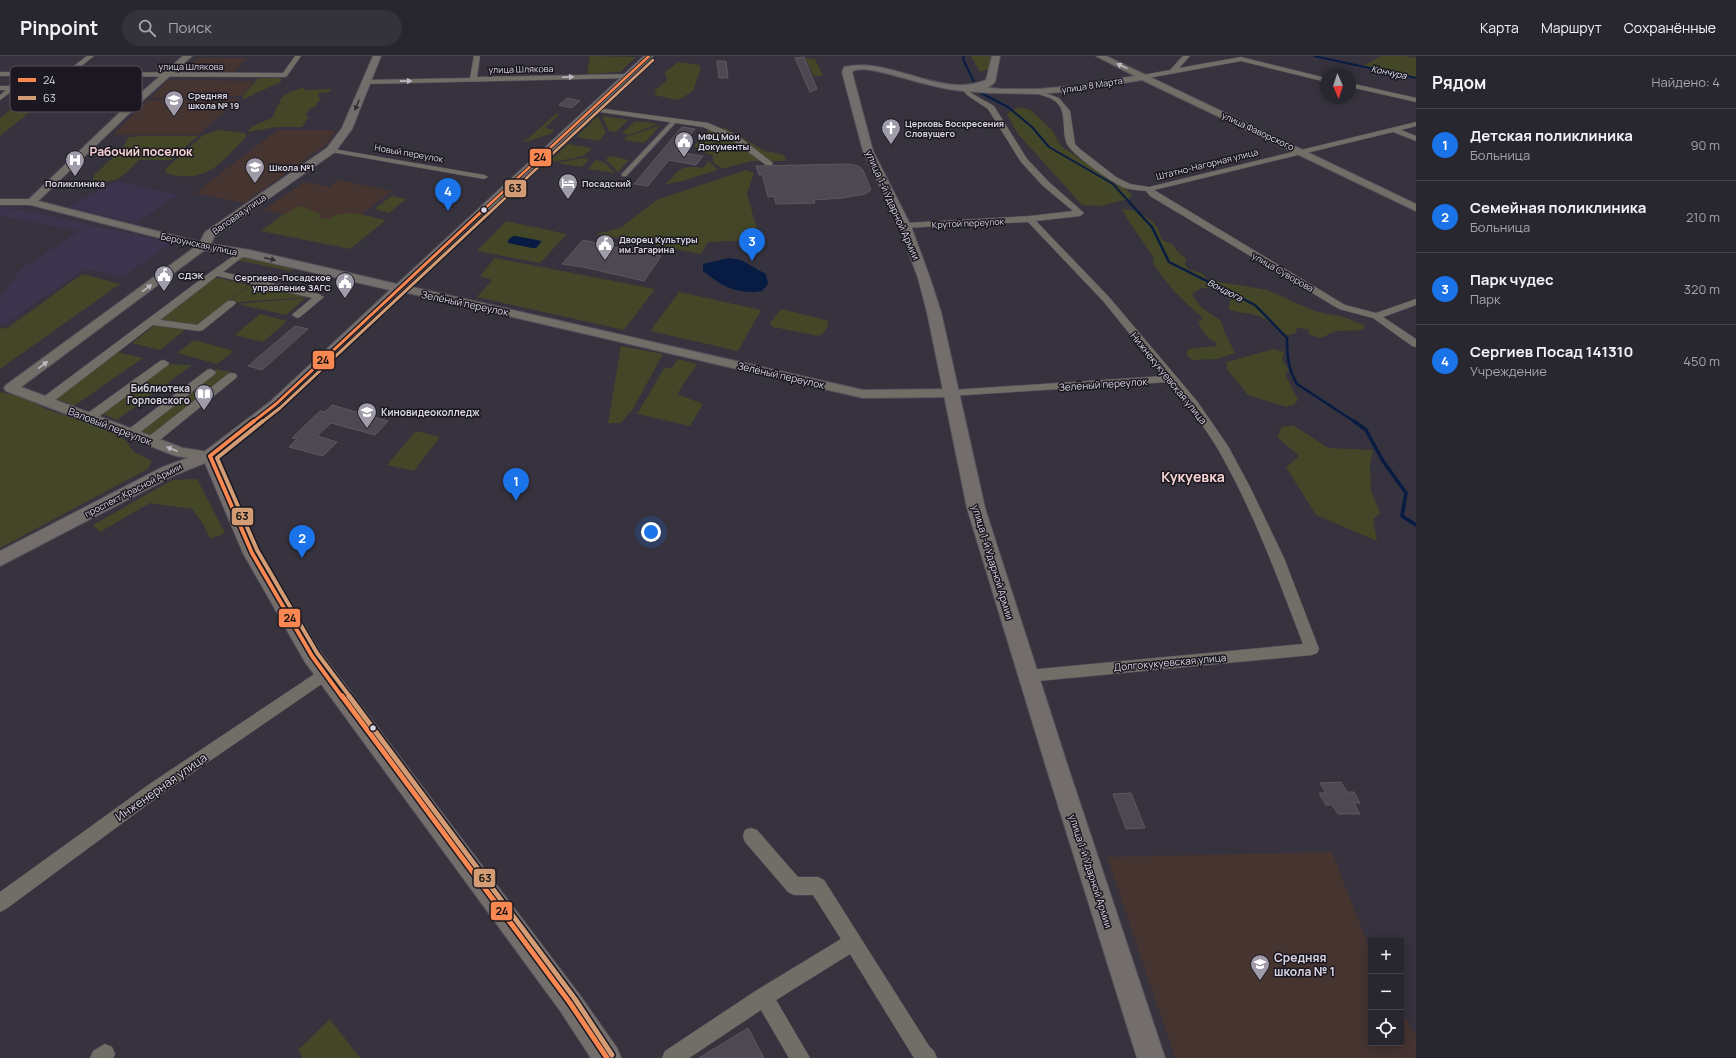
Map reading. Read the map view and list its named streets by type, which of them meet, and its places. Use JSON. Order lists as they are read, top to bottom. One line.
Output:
{"streets":{"main road":["улица 8 Марта","улица 1-й Ударной Армии","Валовая улица","Бероунская улица","проспект Красной Армии"],"street":["улица Шлякова","улица Фаворского","Новый переулок","Штатно-Нагорная улица","Крутой переулок","улица Суворова","Зелёный переулок","Нижнекукуевская улица","Валовый переулок","Долгокукуевская улица","Инженерная улица"]},"crossings":[["улица Шлякова","Валовая улица"],["улица Шлякова","проспект Красной Армии"],["улица 8 Марта","улица Фаворского"],["улица 8 Марта","улица 1-й Ударной Армии"],["улица 8 Марта","Крутой переулок"],["улица Фаворского","Штатно-Нагорная улица"],["Новый переулок","Валовая улица"],["Штатно-Нагорная улица","улица Суворова"],["улица 1-й Ударной Армии","Крутой переулок"],["улица 1-й Ударной Армии","Зелёный переулок"],["улица 1-й Ударной Армии","Долгокукуевская улица"],["Валовая улица","Бероунская улица"],["Валовая улица","Валовый переулок"],["Крутой переулок","Нижнекукуевская улица"],["Бероунская улица","Зелёный переулок"],["Бероунская улица","проспект Красной Армии"],["Зелёный переулок","Нижнекукуевская улица"],["Зелёный переулок","проспект Красной Армии"],["Нижнекукуевская улица","Долгокукуевская улица"],["Валовый переулок","проспект Красной Армии"]],"one_way":["улица Шлякова","Бероунская улица"],"districts":["Рабочий поселок","Кукуевка"],"water":["Кончура","Вондюга"],"places":{"school or university":["Средняя школа № 19","Школа №1","Киновидеоколледж","Средняя школа № 1"],"church":["Церковь Воскресения Словущего"],"public building":["МФЦ Мои Документы","Дворец Культуры им.Гагарина","СДЭК","Сергиево-Посадское управление ЗАГС"],"hospital":["Поликлиника"],"hotel":["Посадский"],"library":["Библиотека Горловского"]},"lines":["transit line 24","transit line 63"],"legend":["24","63"],"north":"bottom","page":{"header":"Pinpoint","search":"Поиск","nav":["Карта","Маршрут","Сохранённые"],"heading":["Рядом","Найдено: 4"],"list":[{"mark":"1","name":"Детская поликлиника","note":"Больница","value":"90 m"},{"mark":"2","name":"Семейная поликлиника","note":"Больница","value":"210 m"},{"mark":"3","name":"Парк чудес","note":"Парк","value":"320 m"},{"mark":"4","name":"Сергиев Посад 141310","note":"Учреждение","value":"450 m"}],"pins":["4","3","1","2"],"map_buttons":["+","−"]}}
